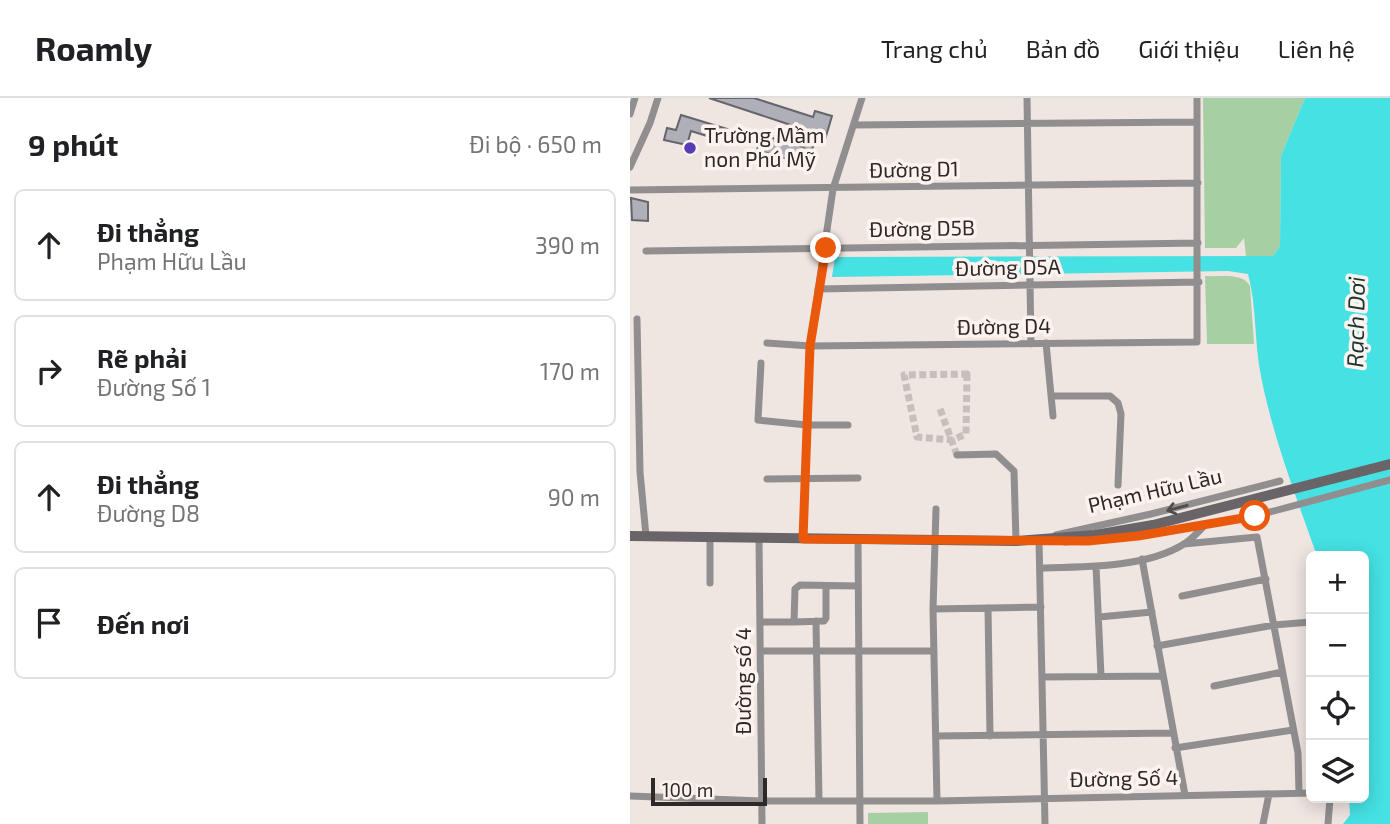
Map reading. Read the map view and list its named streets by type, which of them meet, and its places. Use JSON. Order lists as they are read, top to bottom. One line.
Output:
{"streets":{"main road":["Phạm Hữu Lầu"],"street":["Đường D1","Đường D5B","Đường D5A","Đường D4","Đường số 4","Đường Số 4"]},"crossings":[["Đường D5A","Đường D4"],["Phạm Hữu Lầu","Đường số 4"],["Đường số 4","Đường Số 4"]],"water":["Rạch Dơi"],"places":["Trường Mầm non Phú Mỹ"],"scale_bar":"100 m","page":{"header":"Roamly","nav":["Trang chủ","Bản đồ","Giới thiệu","Liên hệ"],"heading":["9 phút","Đi bộ · 650 m"],"list":[["Đi thẳng","Phạm Hữu Lầu","390 m"],["Rẽ phải","Đường Số 1","170 m"],["Đi thẳng","Đường D8","90 m"],"Đến nơi"],"map_buttons":["+","−"],"scale":"100 m"}}
